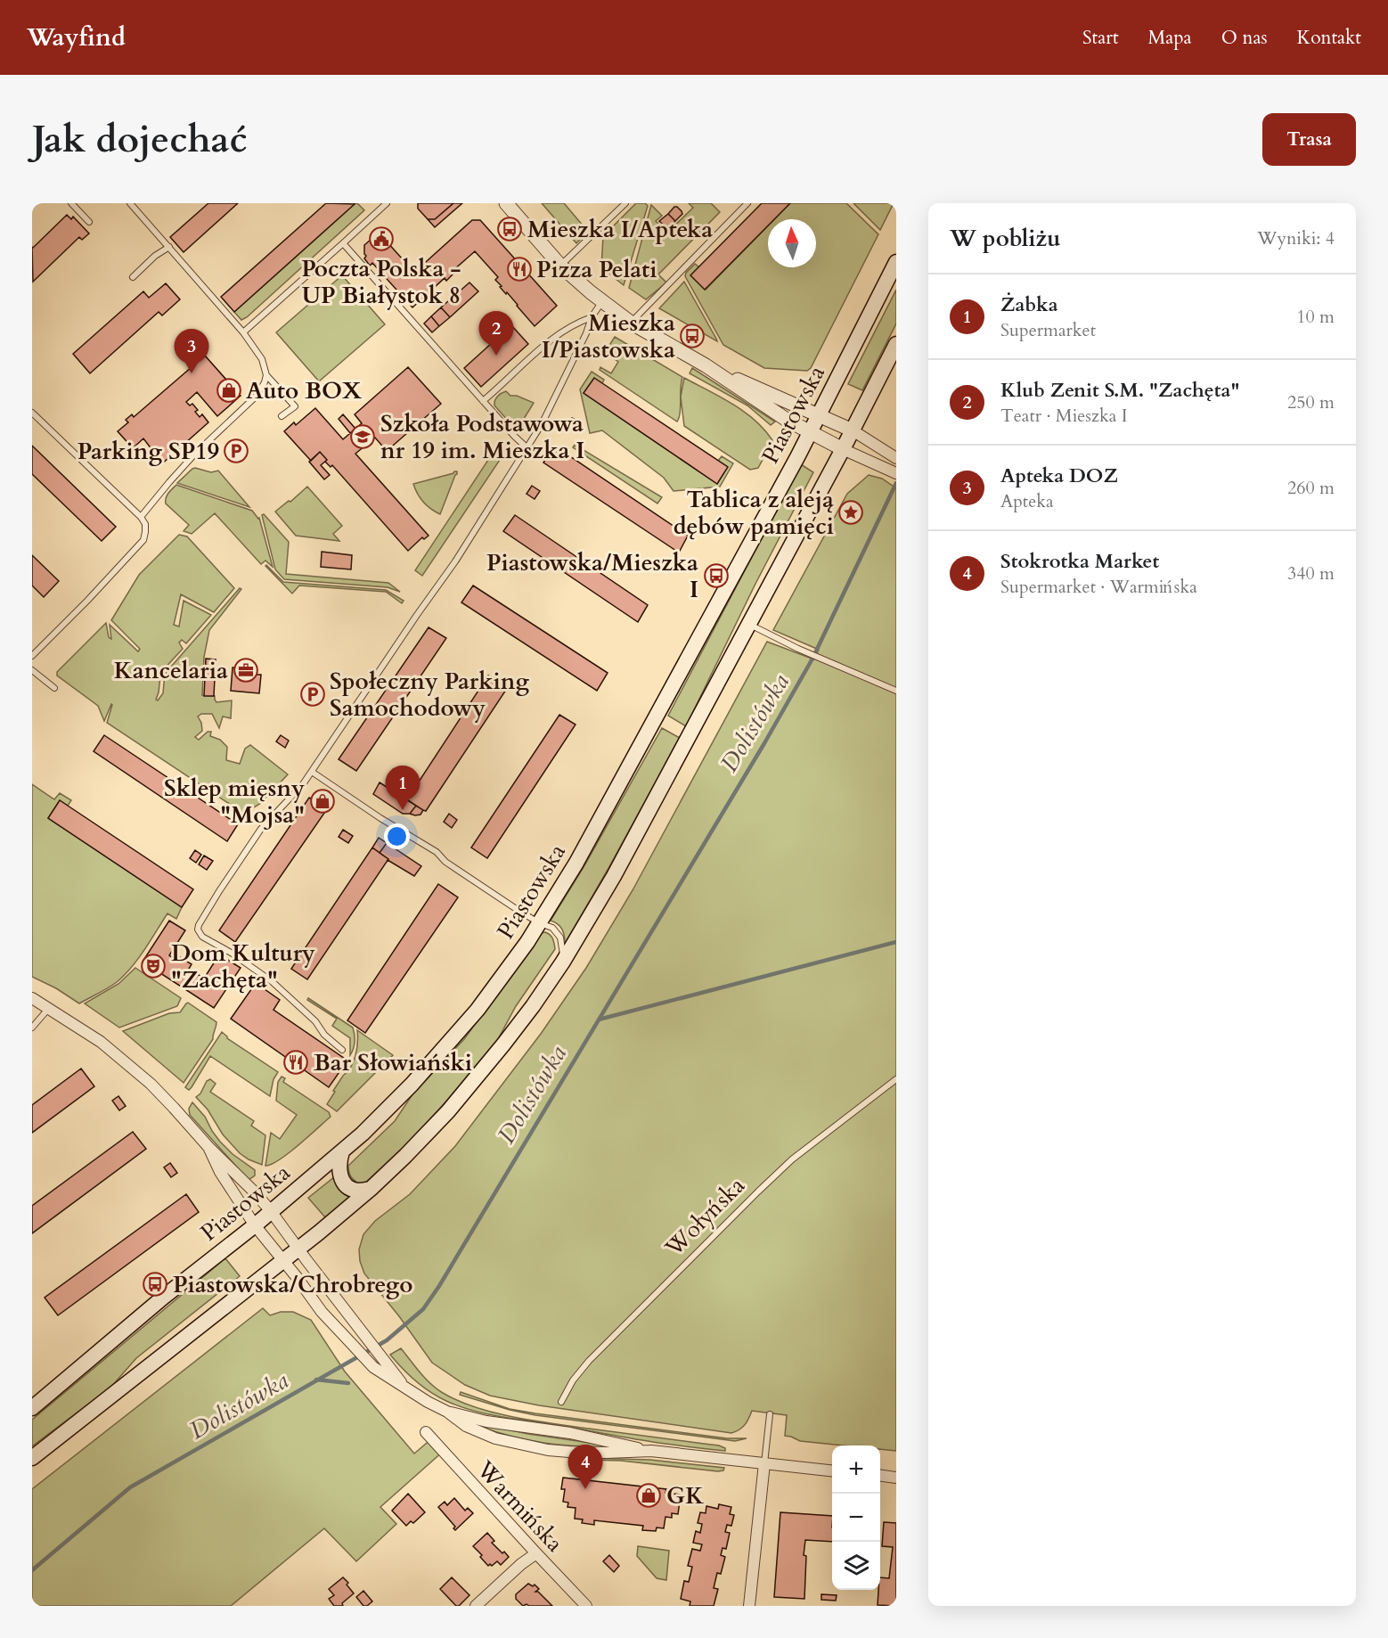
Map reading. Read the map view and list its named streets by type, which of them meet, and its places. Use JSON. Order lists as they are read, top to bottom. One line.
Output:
{"streets":{"main road":["Piastowska"],"street":["Warmińska"],"lane":["Wołyńska"]},"water":["Dolistówka"],"places":{"bus stop":["Mieszka I/Apteka","Mieszka I/Piastowska","Piastowska/Mieszka I","Piastowska/Chrobrego"],"public building":["Poczta Polska - UP Białystok 8"],"restaurant":["Pizza Pelati","Bar Słowiański"],"shop":["Auto BOX","Sklep mięsny \"Mojsa\"","GK"],"school or university":["Szkoła Podstawowa nr 19 im. Mieszka I"],"parking":["Parking SP19","Społeczny Parking Samochodowy"],"place":["Tablica z aleją dębów pamięci"],"office":["Kancelaria"],"theatre":["Dom Kultury \"Zachęta\""]},"north":"top","page":{"header":"Wayfind","nav":["Start","Mapa","O nas","Kontakt"],"buttons":"Trasa","title":"Jak dojechać","heading":["W pobliżu","Wyniki: 4"],"list":[{"mark":"1","name":"Żabka","note":"Supermarket","value":"10 m"},{"mark":"2","name":"Klub Zenit S.M. \"Zachęta\"","note":"Teatr · Mieszka I","value":"250 m"},{"mark":"3","name":"Apteka DOZ","note":"Apteka","value":"260 m"},{"mark":"4","name":"Stokrotka Market","note":"Supermarket · Warmińska","value":"340 m"}],"pins":["2","3","1","4"],"map_buttons":["+","−"]}}
